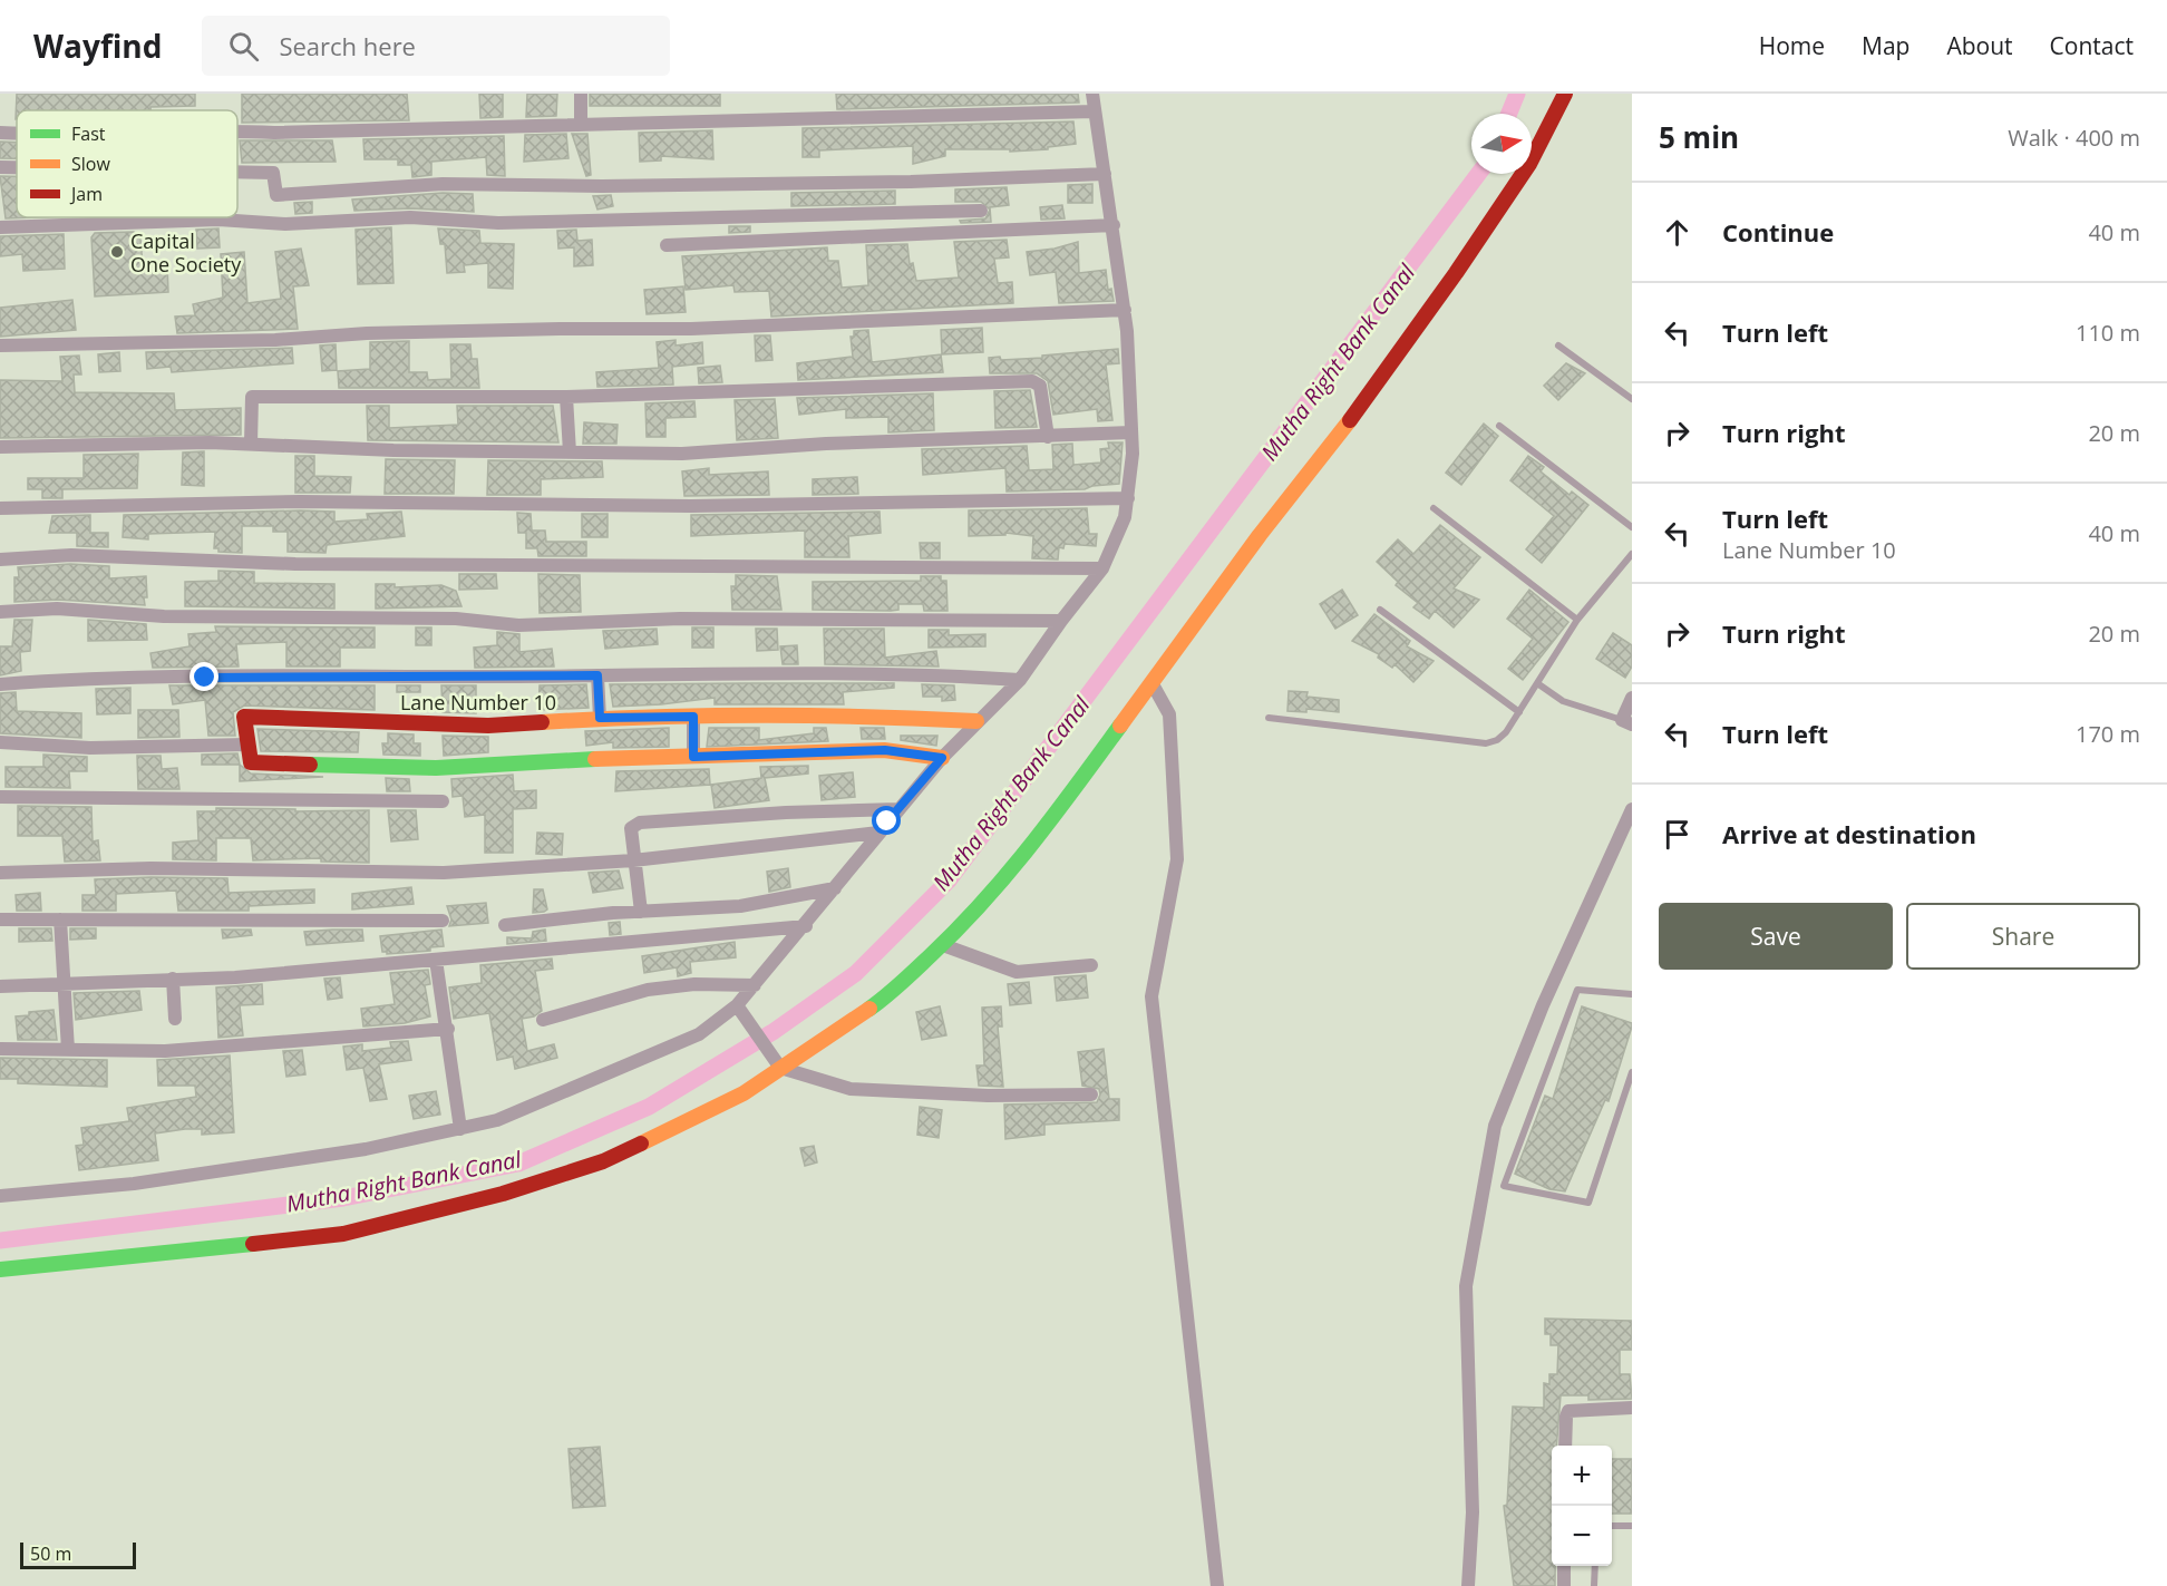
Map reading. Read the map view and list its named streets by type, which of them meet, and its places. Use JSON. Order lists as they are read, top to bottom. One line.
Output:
{"streets":{"street":["Lane Number 10"]},"water":["Mutha Right Bank Canal"],"places":["Capital One Society"],"legend":["Fast","Slow","Jam"],"scale_bar":"50 m","north":"right","page":{"header":"Wayfind","search":"Search here","nav":["Home","Map","About","Contact"],"heading":["5 min","Walk · 400 m"],"list":[["Continue","40 m"],["Turn left","110 m"],["Turn right","20 m"],["Turn left","Lane Number 10","40 m"],["Turn right","20 m"],["Turn left","170 m"],"Arrive at destination"],"buttons":["Save","Share"],"map_buttons":["+","−"],"scale":"50 m"}}
